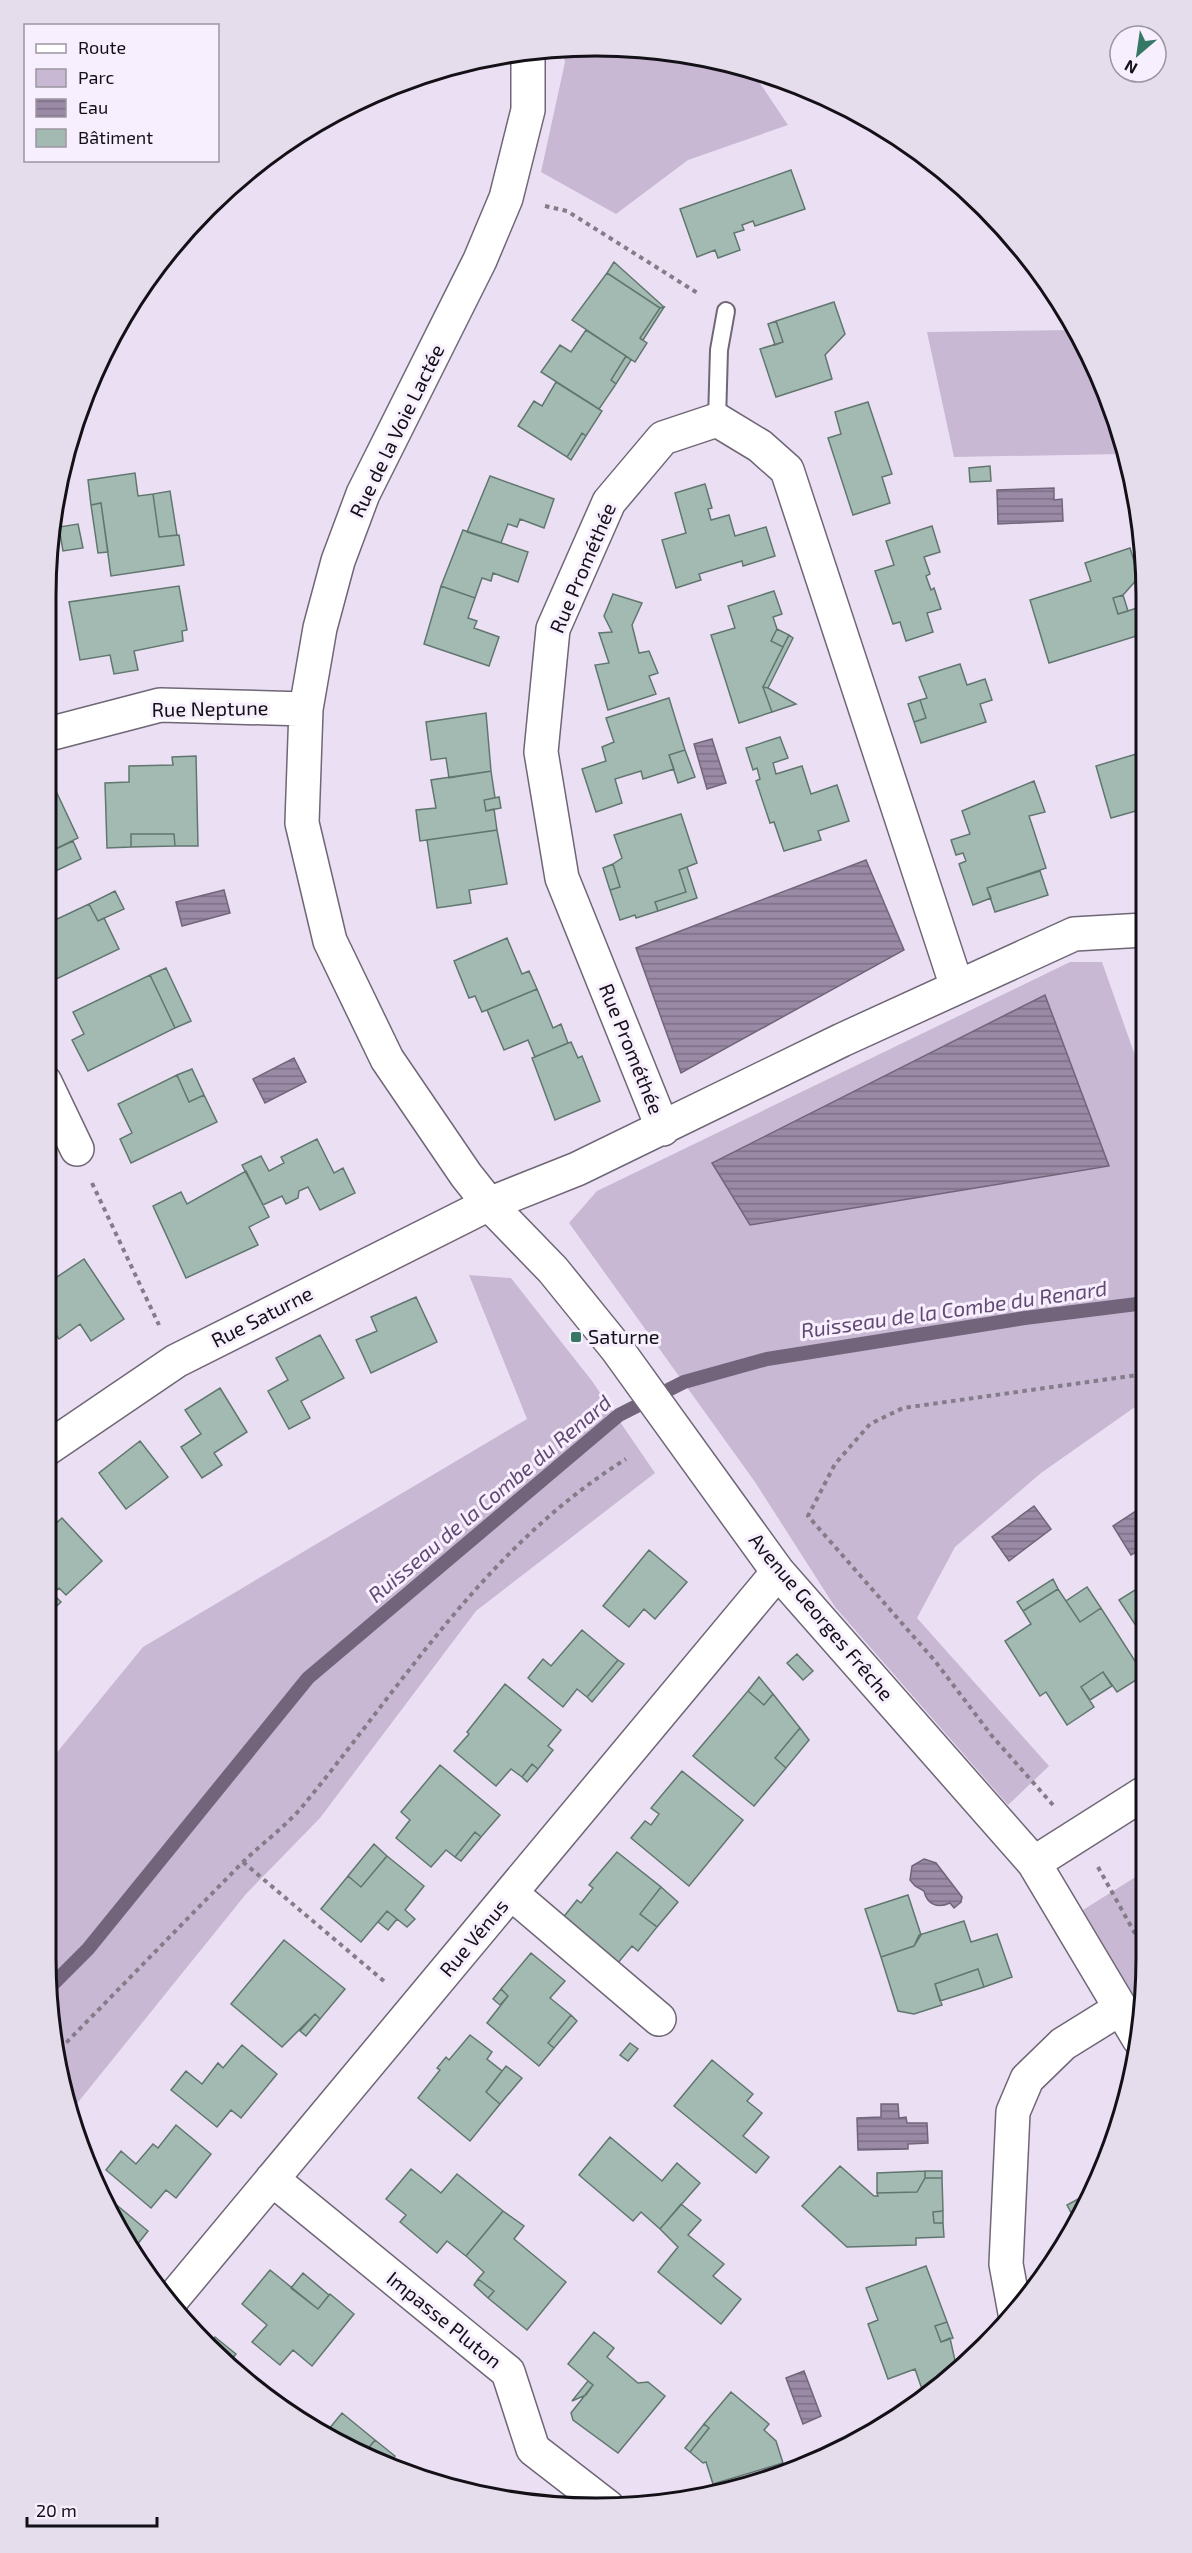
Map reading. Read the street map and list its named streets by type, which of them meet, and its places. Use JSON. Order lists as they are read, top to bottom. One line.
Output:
{"streets":{"street":["Rue de la Voie Lactée","Rue Prométhée","Rue Neptune","Rue Saturne","Avenue Georges Frêche","Rue Vénus","Impasse Pluton"]},"crossings":[["Rue de la Voie Lactée","Rue Neptune"],["Rue de la Voie Lactée","Rue Saturne"],["Rue de la Voie Lactée","Avenue Georges Frêche"],["Rue Prométhée","Rue Saturne"],["Rue Saturne","Avenue Georges Frêche"],["Avenue Georges Frêche","Rue Vénus"],["Rue Vénus","Impasse Pluton"]],"water":["Ruisseau de la Combe du Renard"],"places":{"transit":["Saturne"]},"legend":["Route","Parc","Eau","Bâtiment"],"scale_bar":"20 m","north":"bottom left"}
